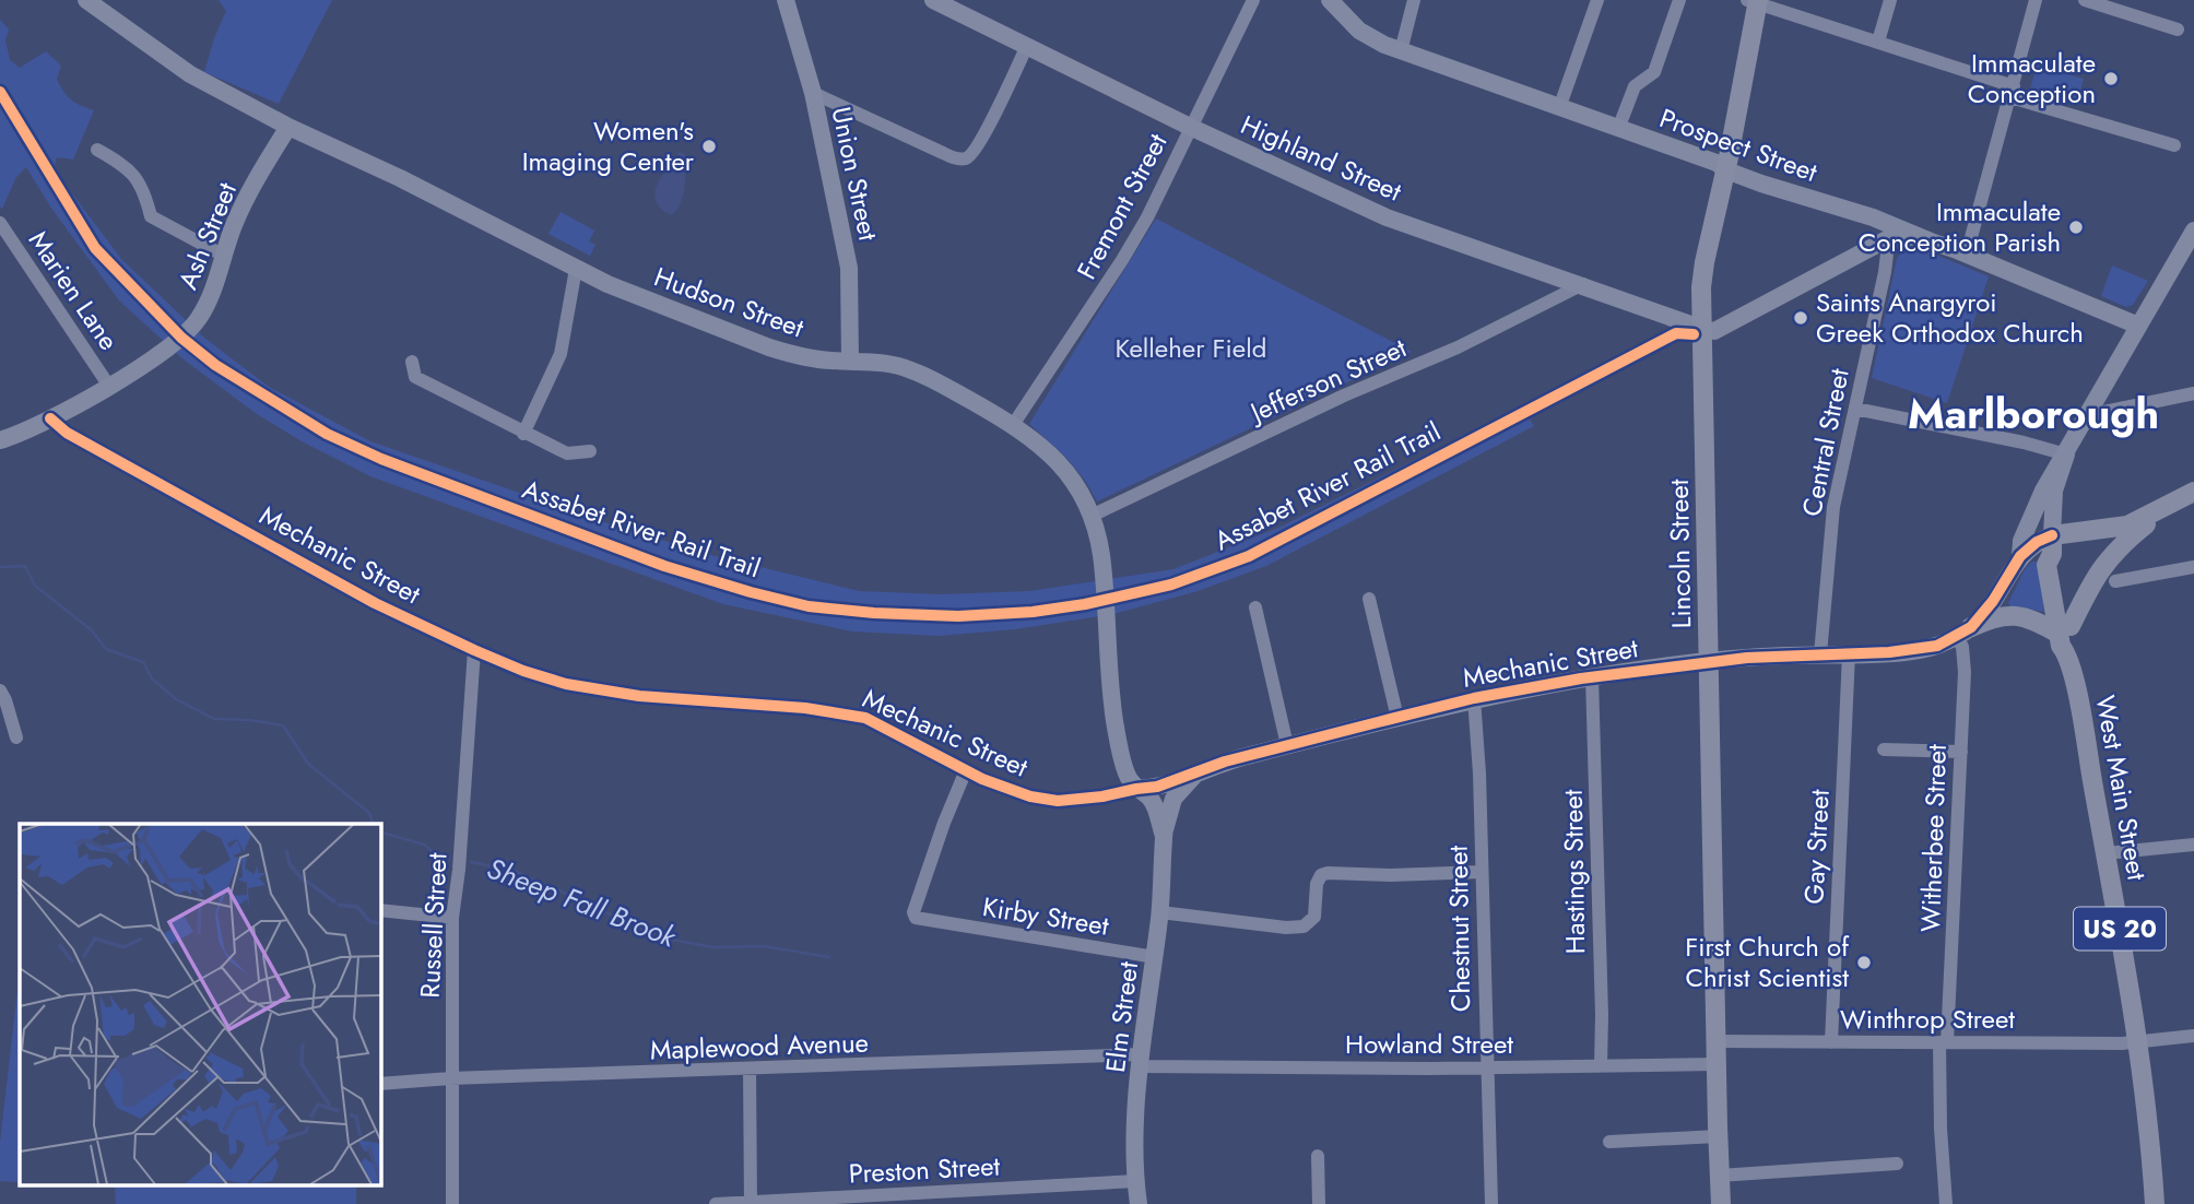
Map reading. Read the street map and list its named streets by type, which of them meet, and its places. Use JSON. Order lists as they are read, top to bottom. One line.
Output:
{"streets":{"main road":["Lincoln Street","West Main Street","US 20"],"street":["Prospect Street","Highland Street","Union Street","Fremont Street","Ash Street","Marien Lane","Hudson Street","Jefferson Street","Central Street","Mechanic Street","Witherbee Street","Gay Street","Hastings Street","Kirby Street","Russell Street","Chestnut Street","Elm Street","Winthrop Street","Howland Street","Maplewood Avenue","Preston Street"],"cycle path":["Assabet River Rail Trail"]},"crossings":[["Prospect Street","Lincoln Street"],["Highland Street","Fremont Street"],["Highland Street","Jefferson Street"],["Highland Street","Lincoln Street"],["Union Street","Hudson Street"],["Fremont Street","Hudson Street"],["Ash Street","Marien Lane"],["Ash Street","Hudson Street"],["Ash Street","Mechanic Street"],["Hudson Street","Jefferson Street"],["Hudson Street","Mechanic Street"],["Hudson Street","Elm Street"],["Central Street","Mechanic Street"],["Lincoln Street","Mechanic Street"],["Lincoln Street","Winthrop Street"],["Lincoln Street","Howland Street"],["Mechanic Street","Witherbee Street"],["Mechanic Street","Gay Street"],["Mechanic Street","Hastings Street"],["Mechanic Street","Kirby Street"],["Mechanic Street","Russell Street"],["Mechanic Street","Chestnut Street"],["Mechanic Street","Elm Street"],["West Main Street","Winthrop Street"],["Witherbee Street","Winthrop Street"],["Gay Street","Winthrop Street"],["Hastings Street","Howland Street"],["Kirby Street","Elm Street"],["Russell Street","Maplewood Avenue"],["Chestnut Street","Howland Street"],["Elm Street","Howland Street"],["Elm Street","Maplewood Avenue"],["Elm Street","Preston Street"],["Howland Street","Maplewood Avenue"]],"districts":["Marlborough"],"water":["Sheep Fall Brook"],"parks":["Kelleher Field"],"places":["Immaculate Conception","Women's Imaging Center","Immaculate Conception Parish","Saints Anargyroi Greek Orthodox Church","First Church of Christ Scientist"]}
